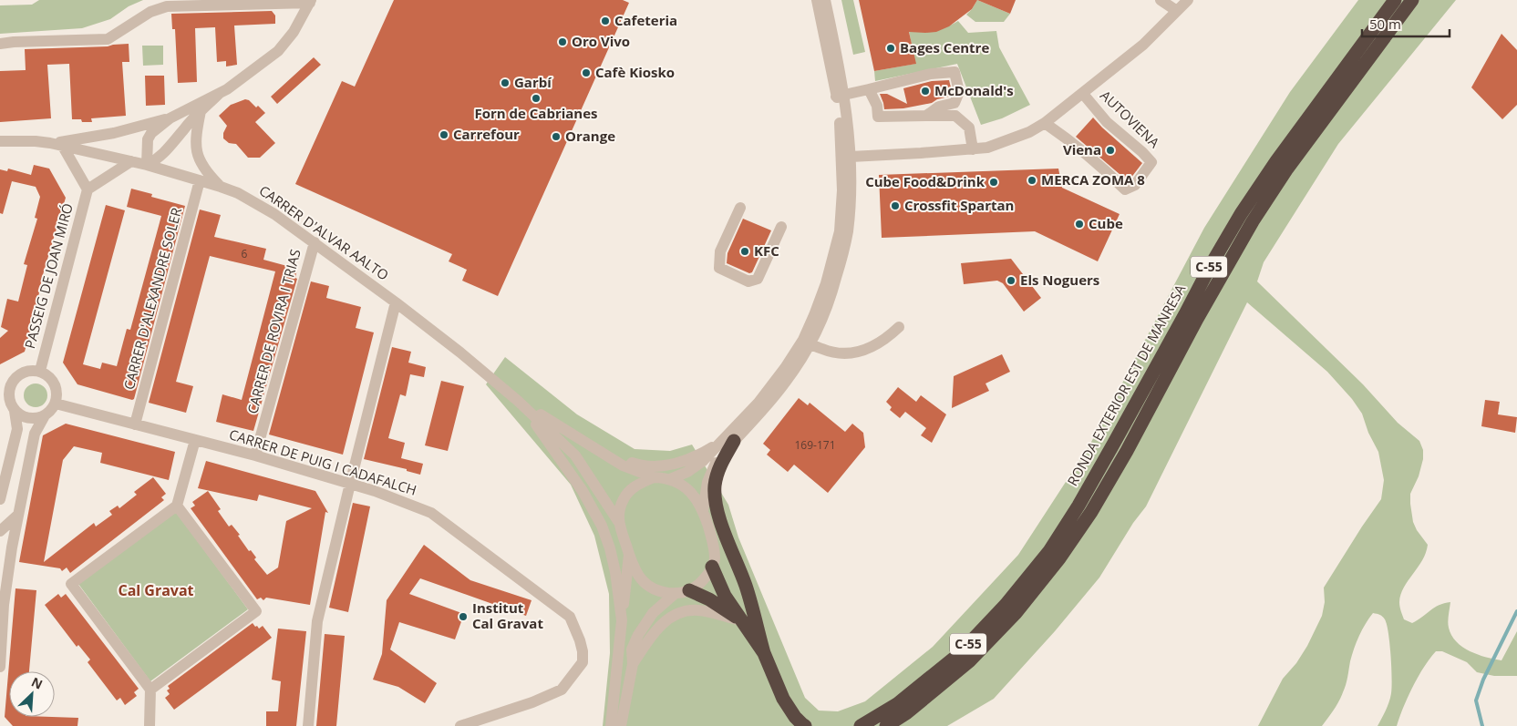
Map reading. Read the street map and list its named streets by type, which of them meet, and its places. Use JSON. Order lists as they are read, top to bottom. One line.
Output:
{"streets":{"highway":["C-55","RONDA EXTERIOR EST DE MANRESA"],"street":["AUTOVIENA","CARRER D'ALVAR AALTO","PASSEIG DE JOAN MIRÓ","CARRER D'ALEXANDRE SOLER","CARRER DE ROVIRA I TRIAS","CARRER DE PUIG I CADAFALCH"]},"crossings":[["CARRER D'ALVAR AALTO","PASSEIG DE JOAN MIRÓ"],["CARRER D'ALVAR AALTO","CARRER D'ALEXANDRE SOLER"],["CARRER D'ALVAR AALTO","CARRER DE ROVIRA I TRIAS"],["PASSEIG DE JOAN MIRÓ","CARRER DE PUIG I CADAFALCH"],["CARRER D'ALEXANDRE SOLER","CARRER DE PUIG I CADAFALCH"],["CARRER DE ROVIRA I TRIAS","CARRER DE PUIG I CADAFALCH"]],"districts":["Cal Gravat"],"places":["Cafeteria","Oro Vivo","Bages Centre","Cafè Kiosko","Garbí","McDonald's","Forn de Cabrianes","Carrefour","Orange","Viena","MERCA ZOMA 8","Cube Food&Drink","Crossfit Spartan","Cube","KFC","Els Noguers","Institut Cal Gravat"],"house_numbers":["6","169-171"],"scale_bar":"50 m","north":"top right"}
